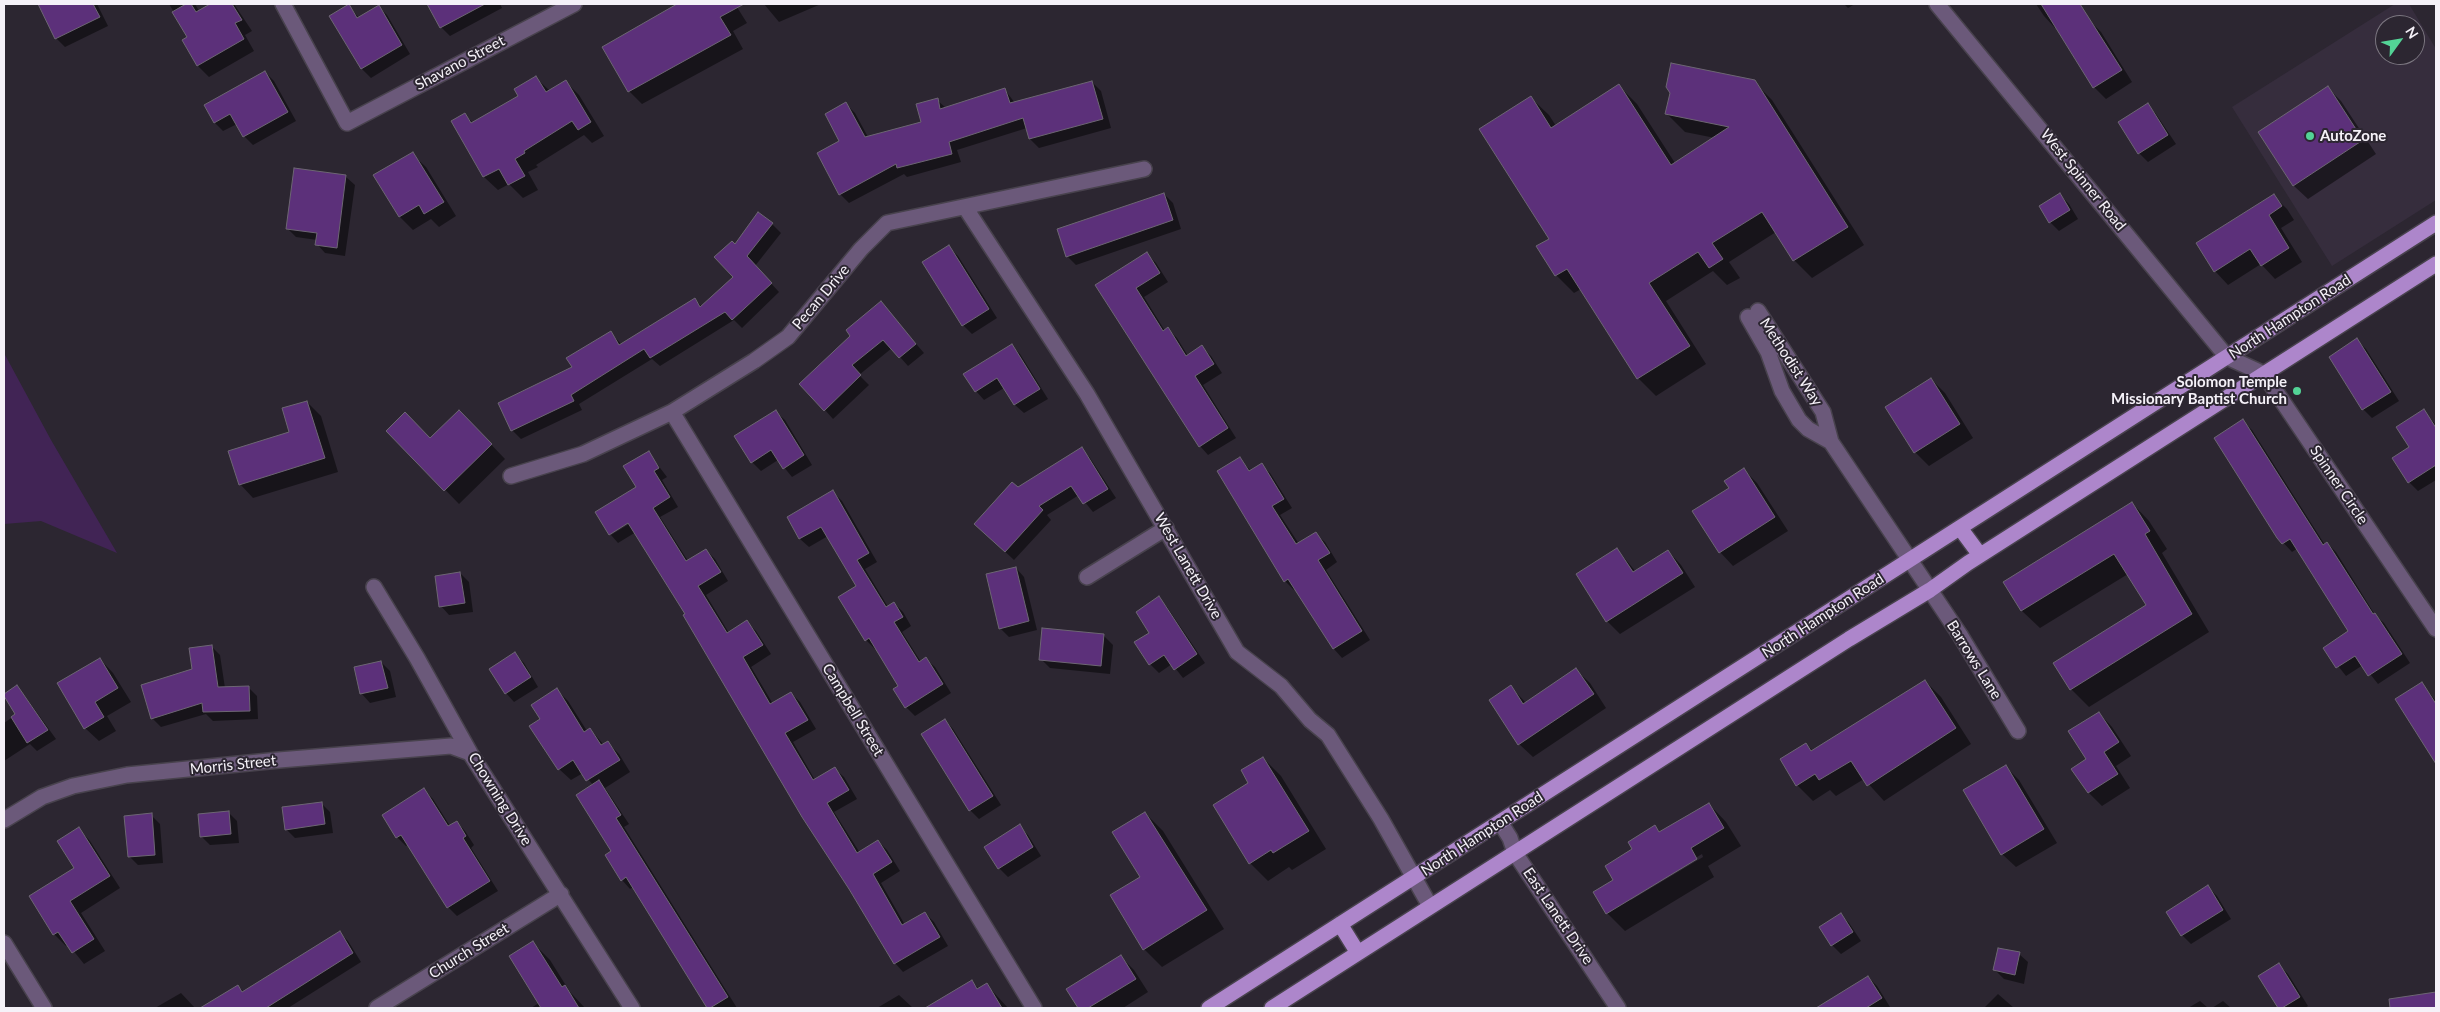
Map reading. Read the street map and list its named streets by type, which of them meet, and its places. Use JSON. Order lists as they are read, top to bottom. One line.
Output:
{"streets":{"main road":["North Hampton Road"],"street":["Shavano Street","West Spinner Road","Pecan Drive","Methodist Way","Spinner Circle","West Lanett Drive","Barrows Lane","Campbell Street","Morris Street","Chowning Drive","East Lanett Drive","Church Street"]},"crossings":[["West Spinner Road","North Hampton Road"],["Pecan Drive","West Lanett Drive"],["Pecan Drive","Campbell Street"],["North Hampton Road","Methodist Way"],["North Hampton Road","West Lanett Drive"],["North Hampton Road","Barrows Lane"],["North Hampton Road","East Lanett Drive"],["Methodist Way","Barrows Lane"],["Morris Street","Chowning Drive"],["Chowning Drive","Church Street"]],"places":["AutoZone","Solomon Temple Missionary Baptist Church"],"north":"top right"}
